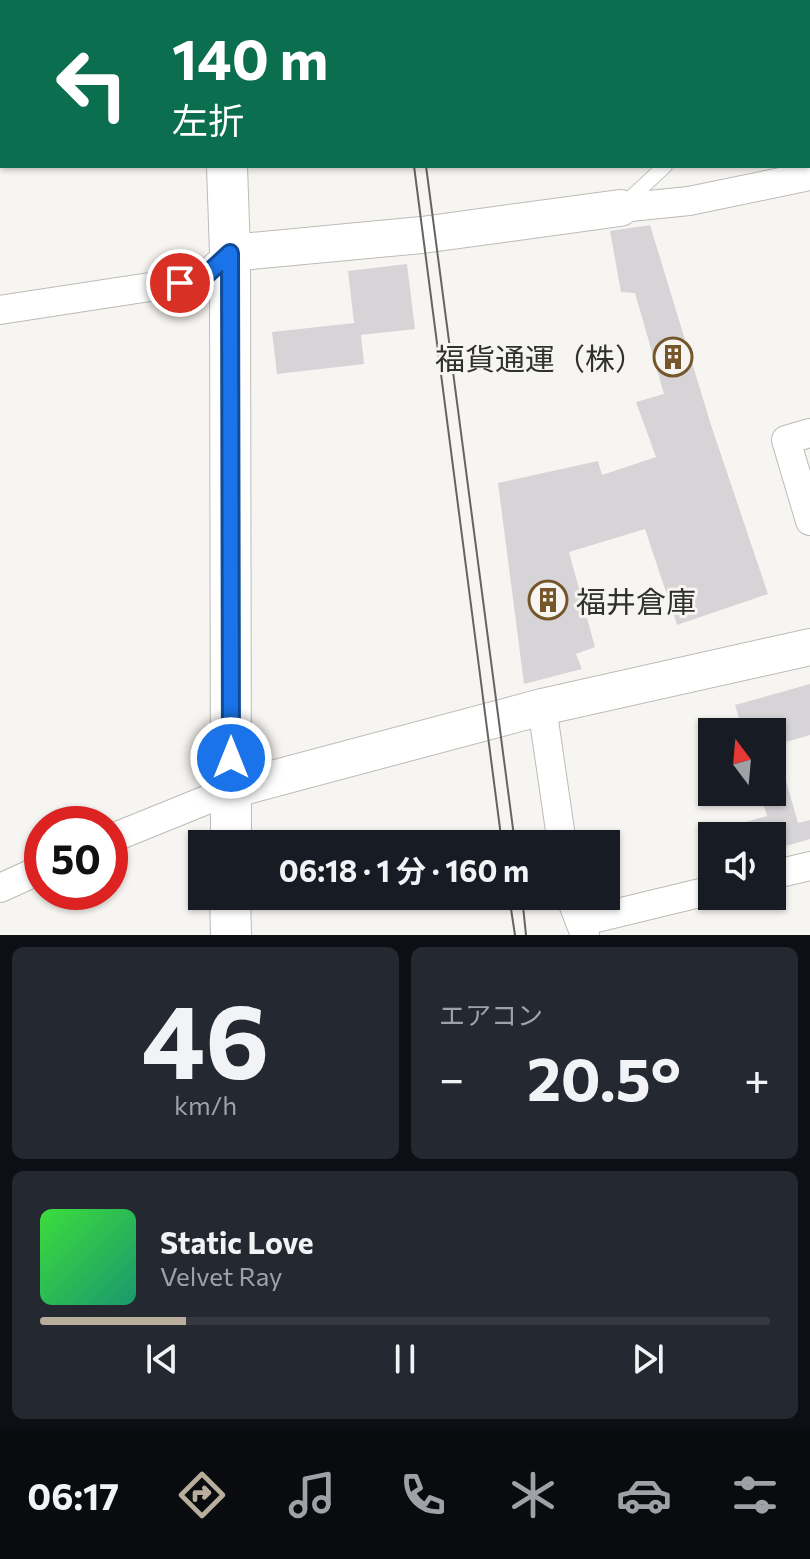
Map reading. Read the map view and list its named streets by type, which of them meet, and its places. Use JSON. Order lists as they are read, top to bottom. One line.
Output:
{"places":{"building":["福貨通運（株）","福井倉庫"]},"north":"top","page":{"turn":["140 m","左折"],"limit":"50","trip":"06:18 · 1 分 · 160 m","tile":[["46","km/h"],"エアコン"],"heat":["−","20.5°","+"],"song":["Static Love","Velvet Ray"],"tabs":"06:17"}}
